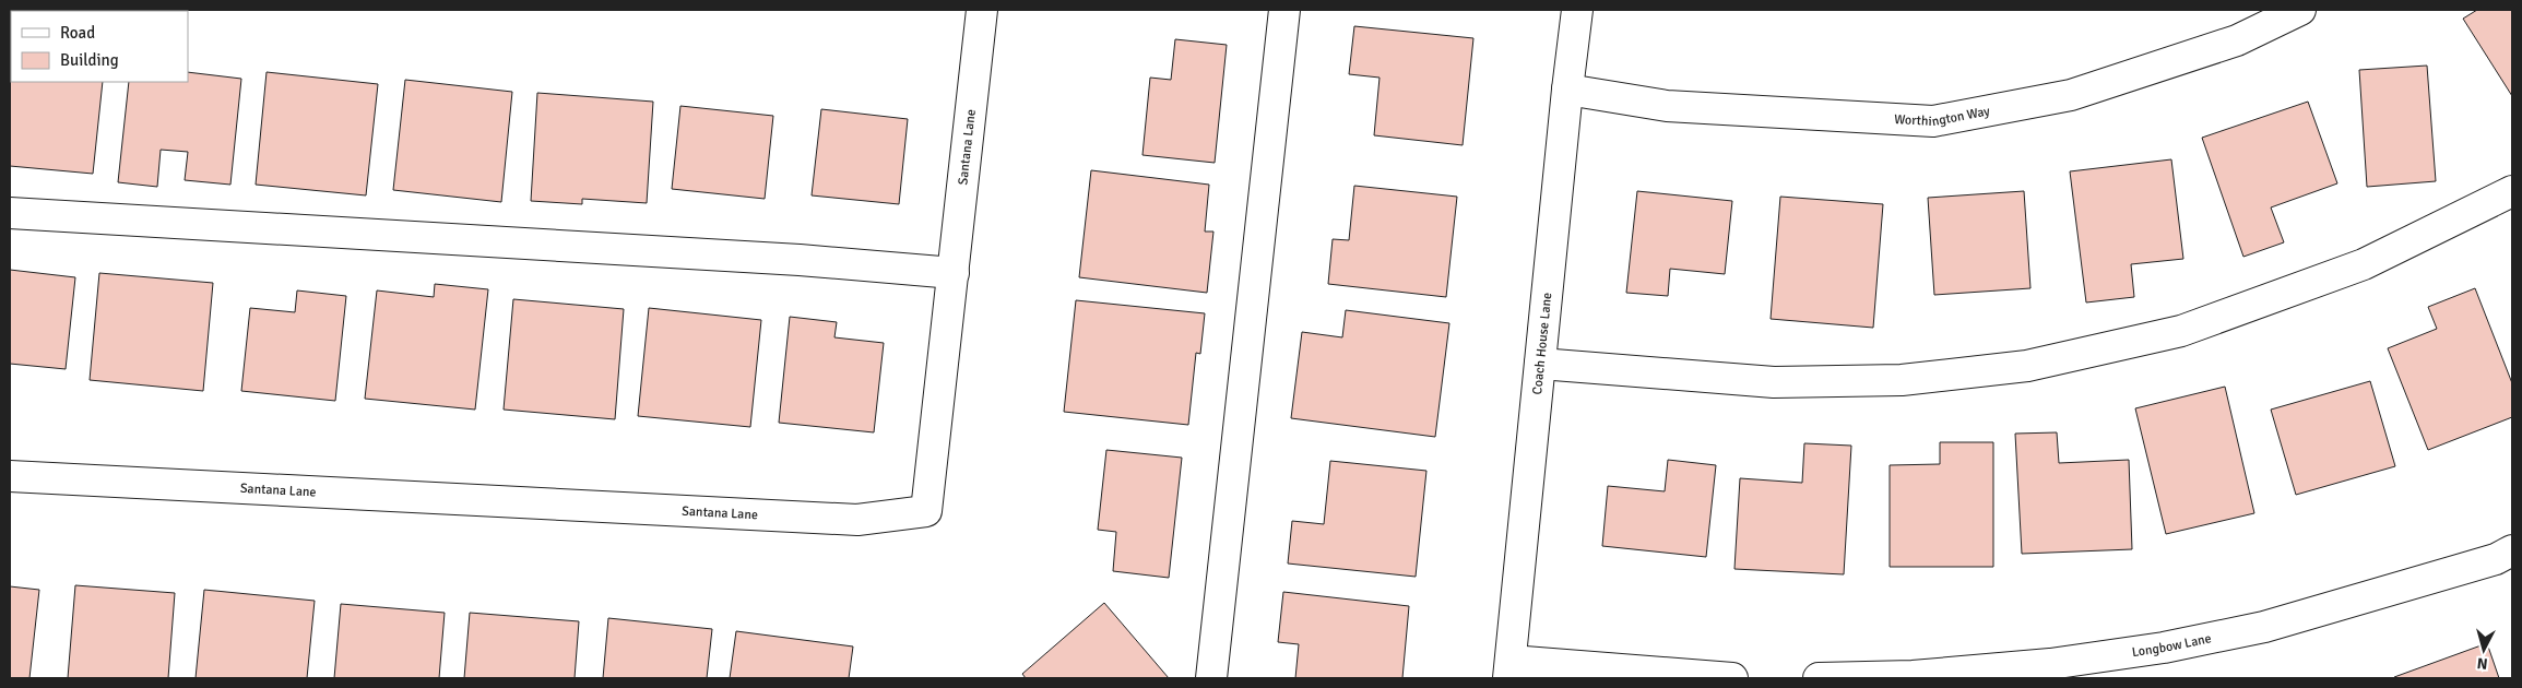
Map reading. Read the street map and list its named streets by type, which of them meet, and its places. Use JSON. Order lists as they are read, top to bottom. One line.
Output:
{"streets":{"street":["Worthington Way","Santana Lane","Coach House Lane","Longbow Lane"]},"crossings":[["Worthington Way","Coach House Lane"]],"legend":["Road","Building"],"north":"bottom"}
